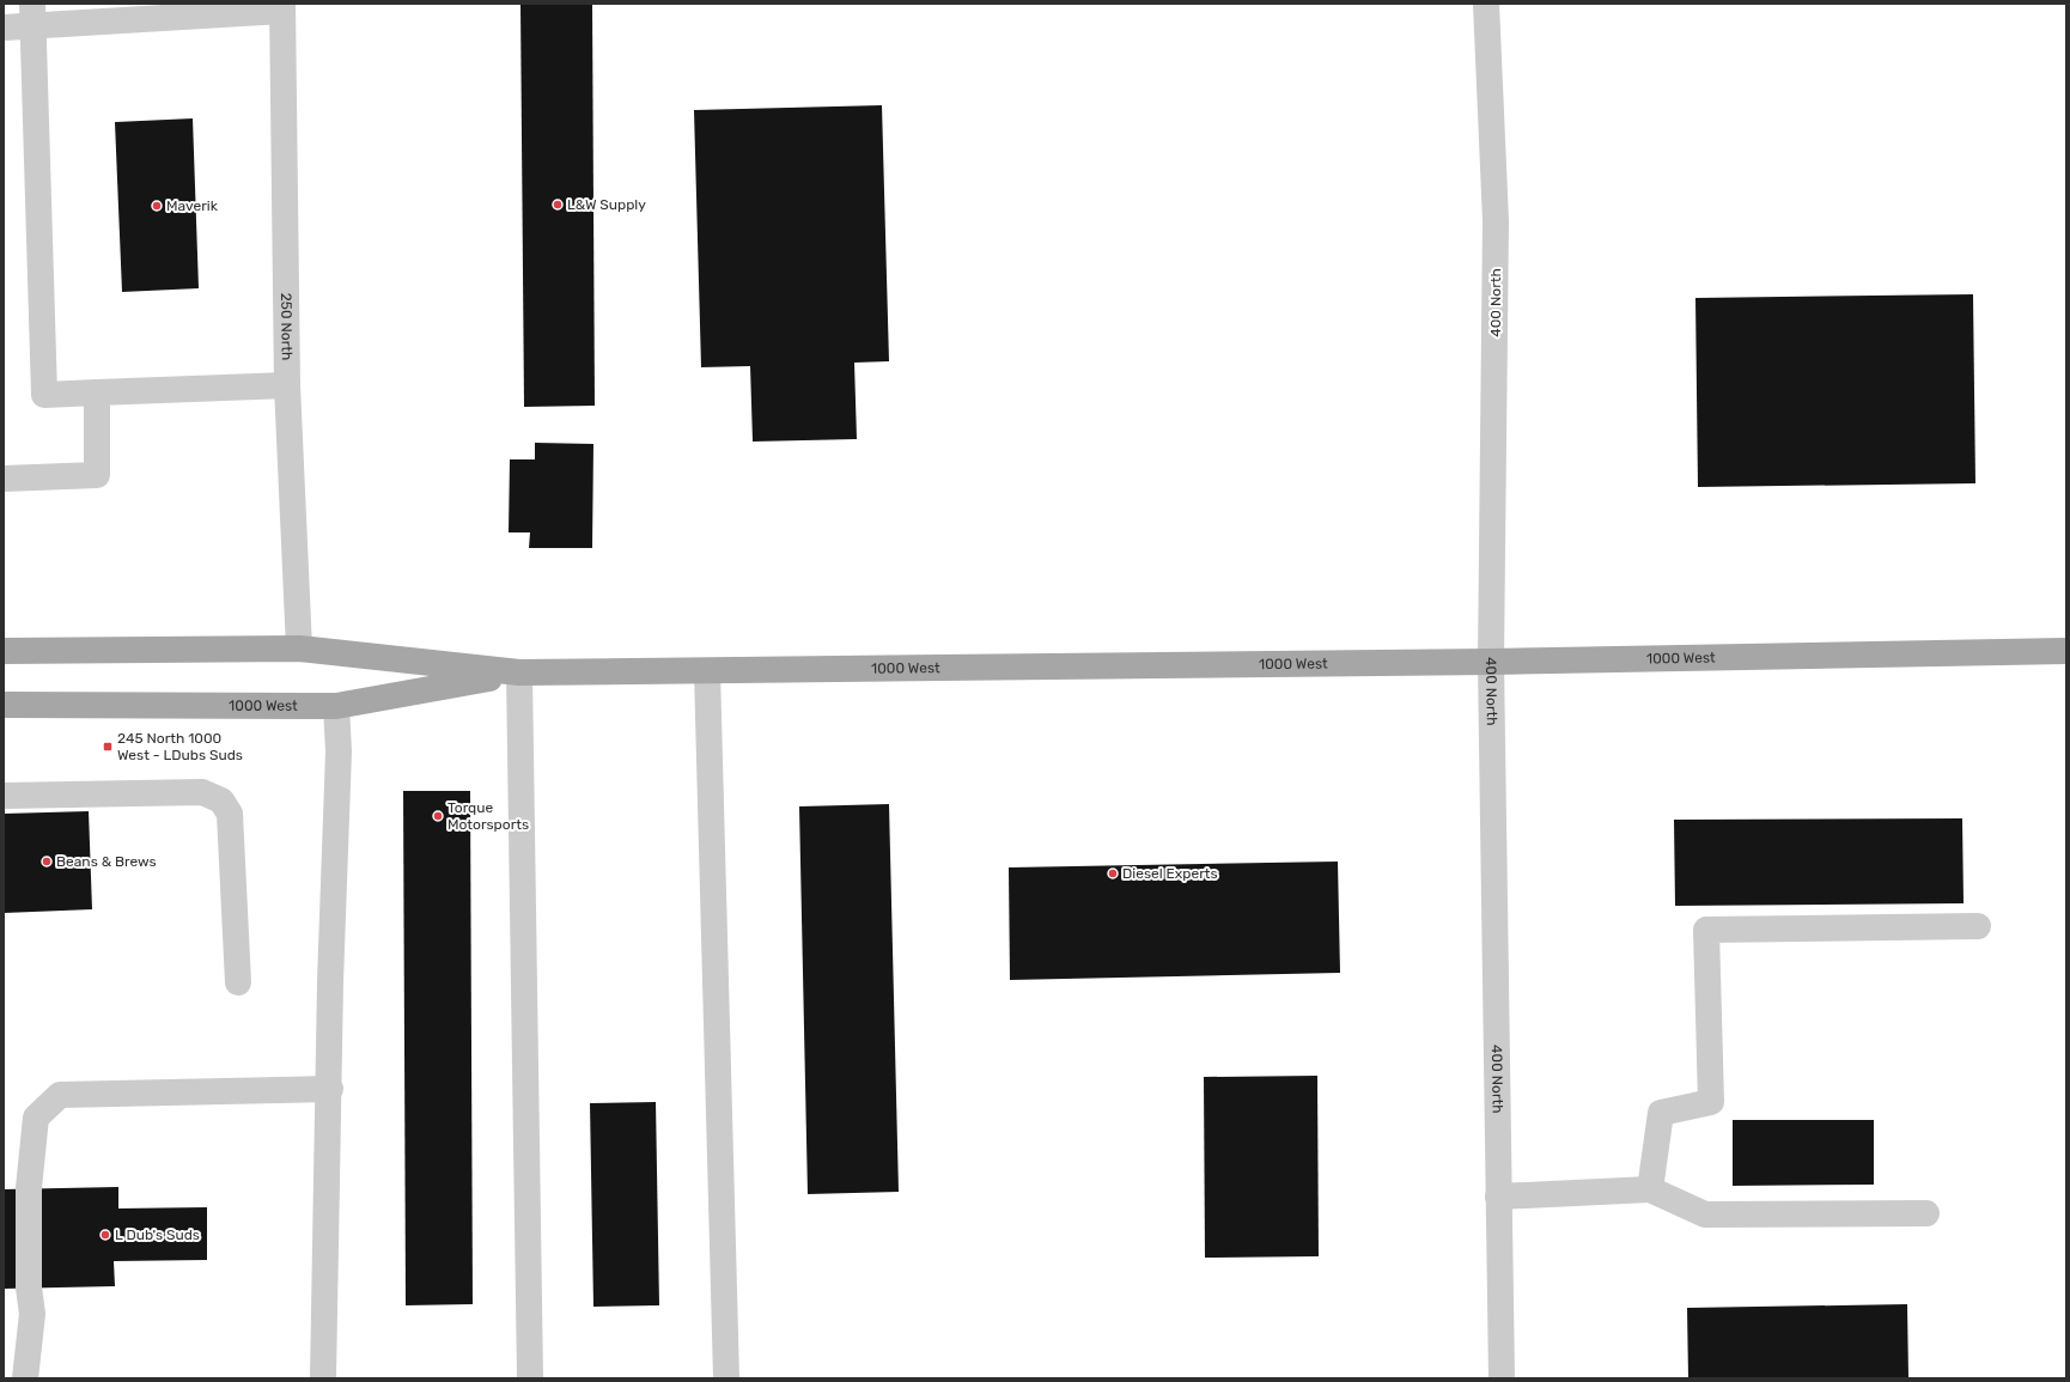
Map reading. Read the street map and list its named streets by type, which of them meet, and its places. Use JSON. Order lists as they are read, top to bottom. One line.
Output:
{"streets":{"main road":["1000 West"],"street":["400 North","250 North"]},"crossings":[["400 North","1000 West"],["250 North","1000 West"]],"places":{"other":["L&W Supply","Maverik","Torque Motorsports","Beans & Brews","Diesel Experts","L Dub's Suds"],"transit":["245 North 1000 West - LDubs Suds"]}}
